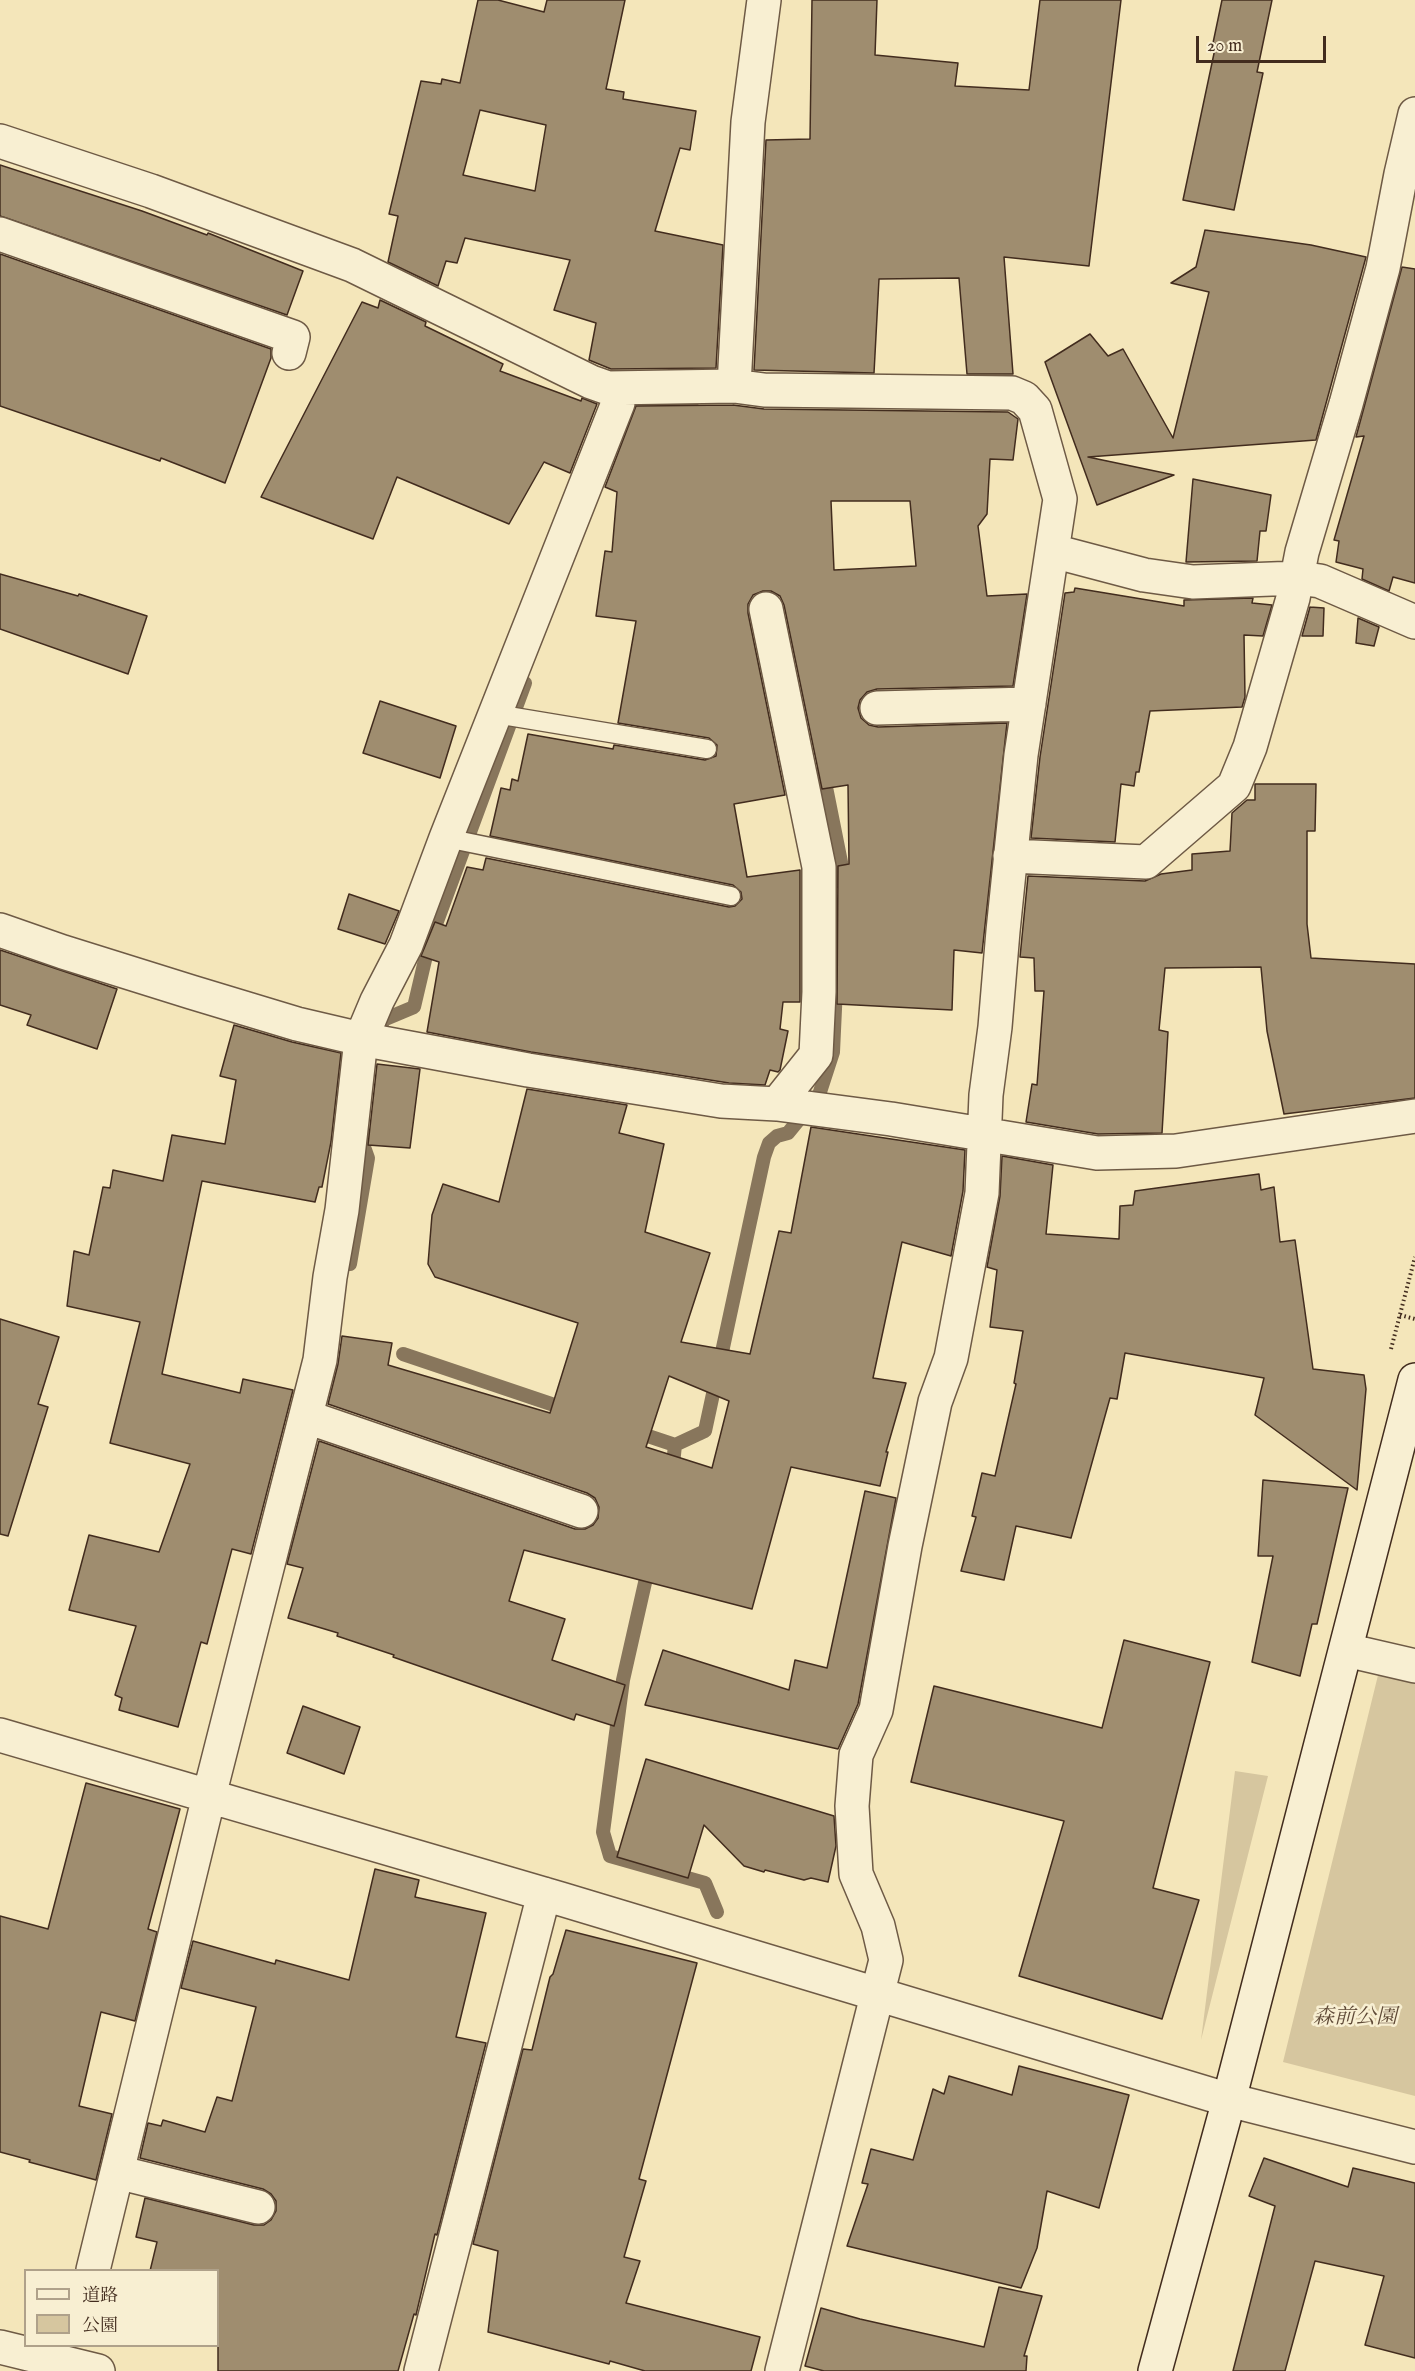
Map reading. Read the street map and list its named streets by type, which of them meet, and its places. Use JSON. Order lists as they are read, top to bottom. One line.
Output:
{"parks":["森前公園"],"legend":["道路","公園"],"scale_bar":"20 m"}
